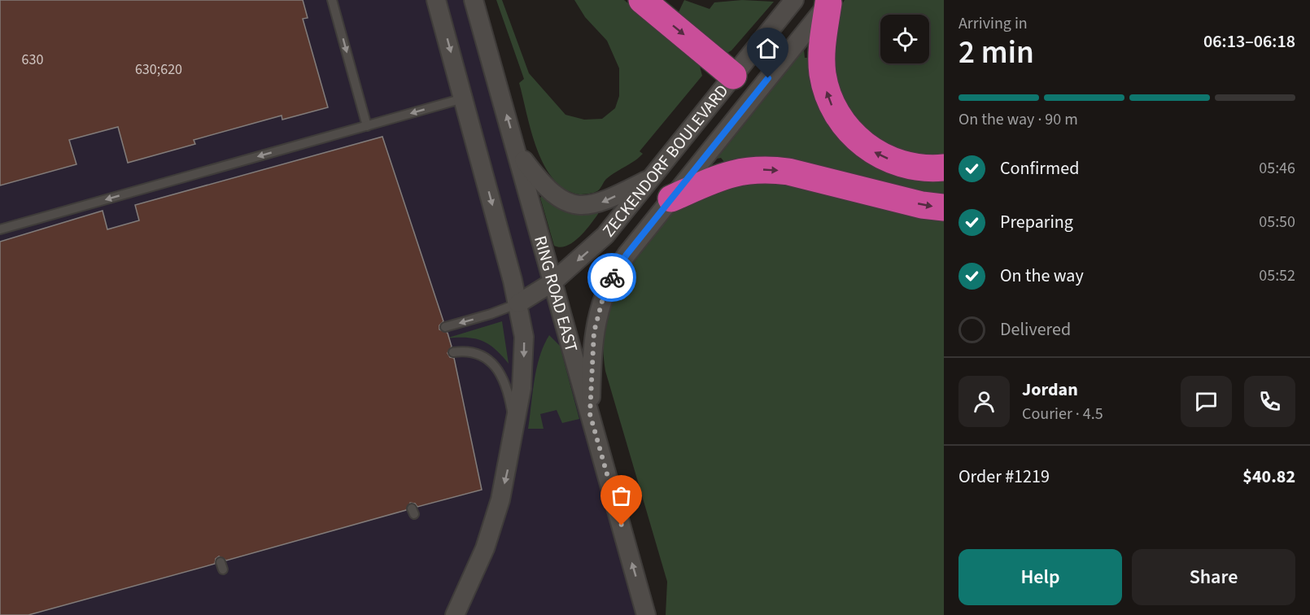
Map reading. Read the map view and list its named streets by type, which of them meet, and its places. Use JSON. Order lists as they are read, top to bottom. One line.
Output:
{"streets":{"street":["ZECKENDORF BOULEVARD","RING ROAD EAST"]},"crossings":[["ZECKENDORF BOULEVARD","RING ROAD EAST"]],"house_numbers":["630","630;620"],"page":{"heading":["2 min","Arriving in","06:13–06:18"],"panel":["Jordan","Courier · 4.5","Order #1219","$40.82"],"bar":"On the way · 90 m","list":[["Confirmed","05:46"],["Preparing","05:50"],["On the way","05:52"],"Delivered"],"buttons":["Help","Share"]}}
